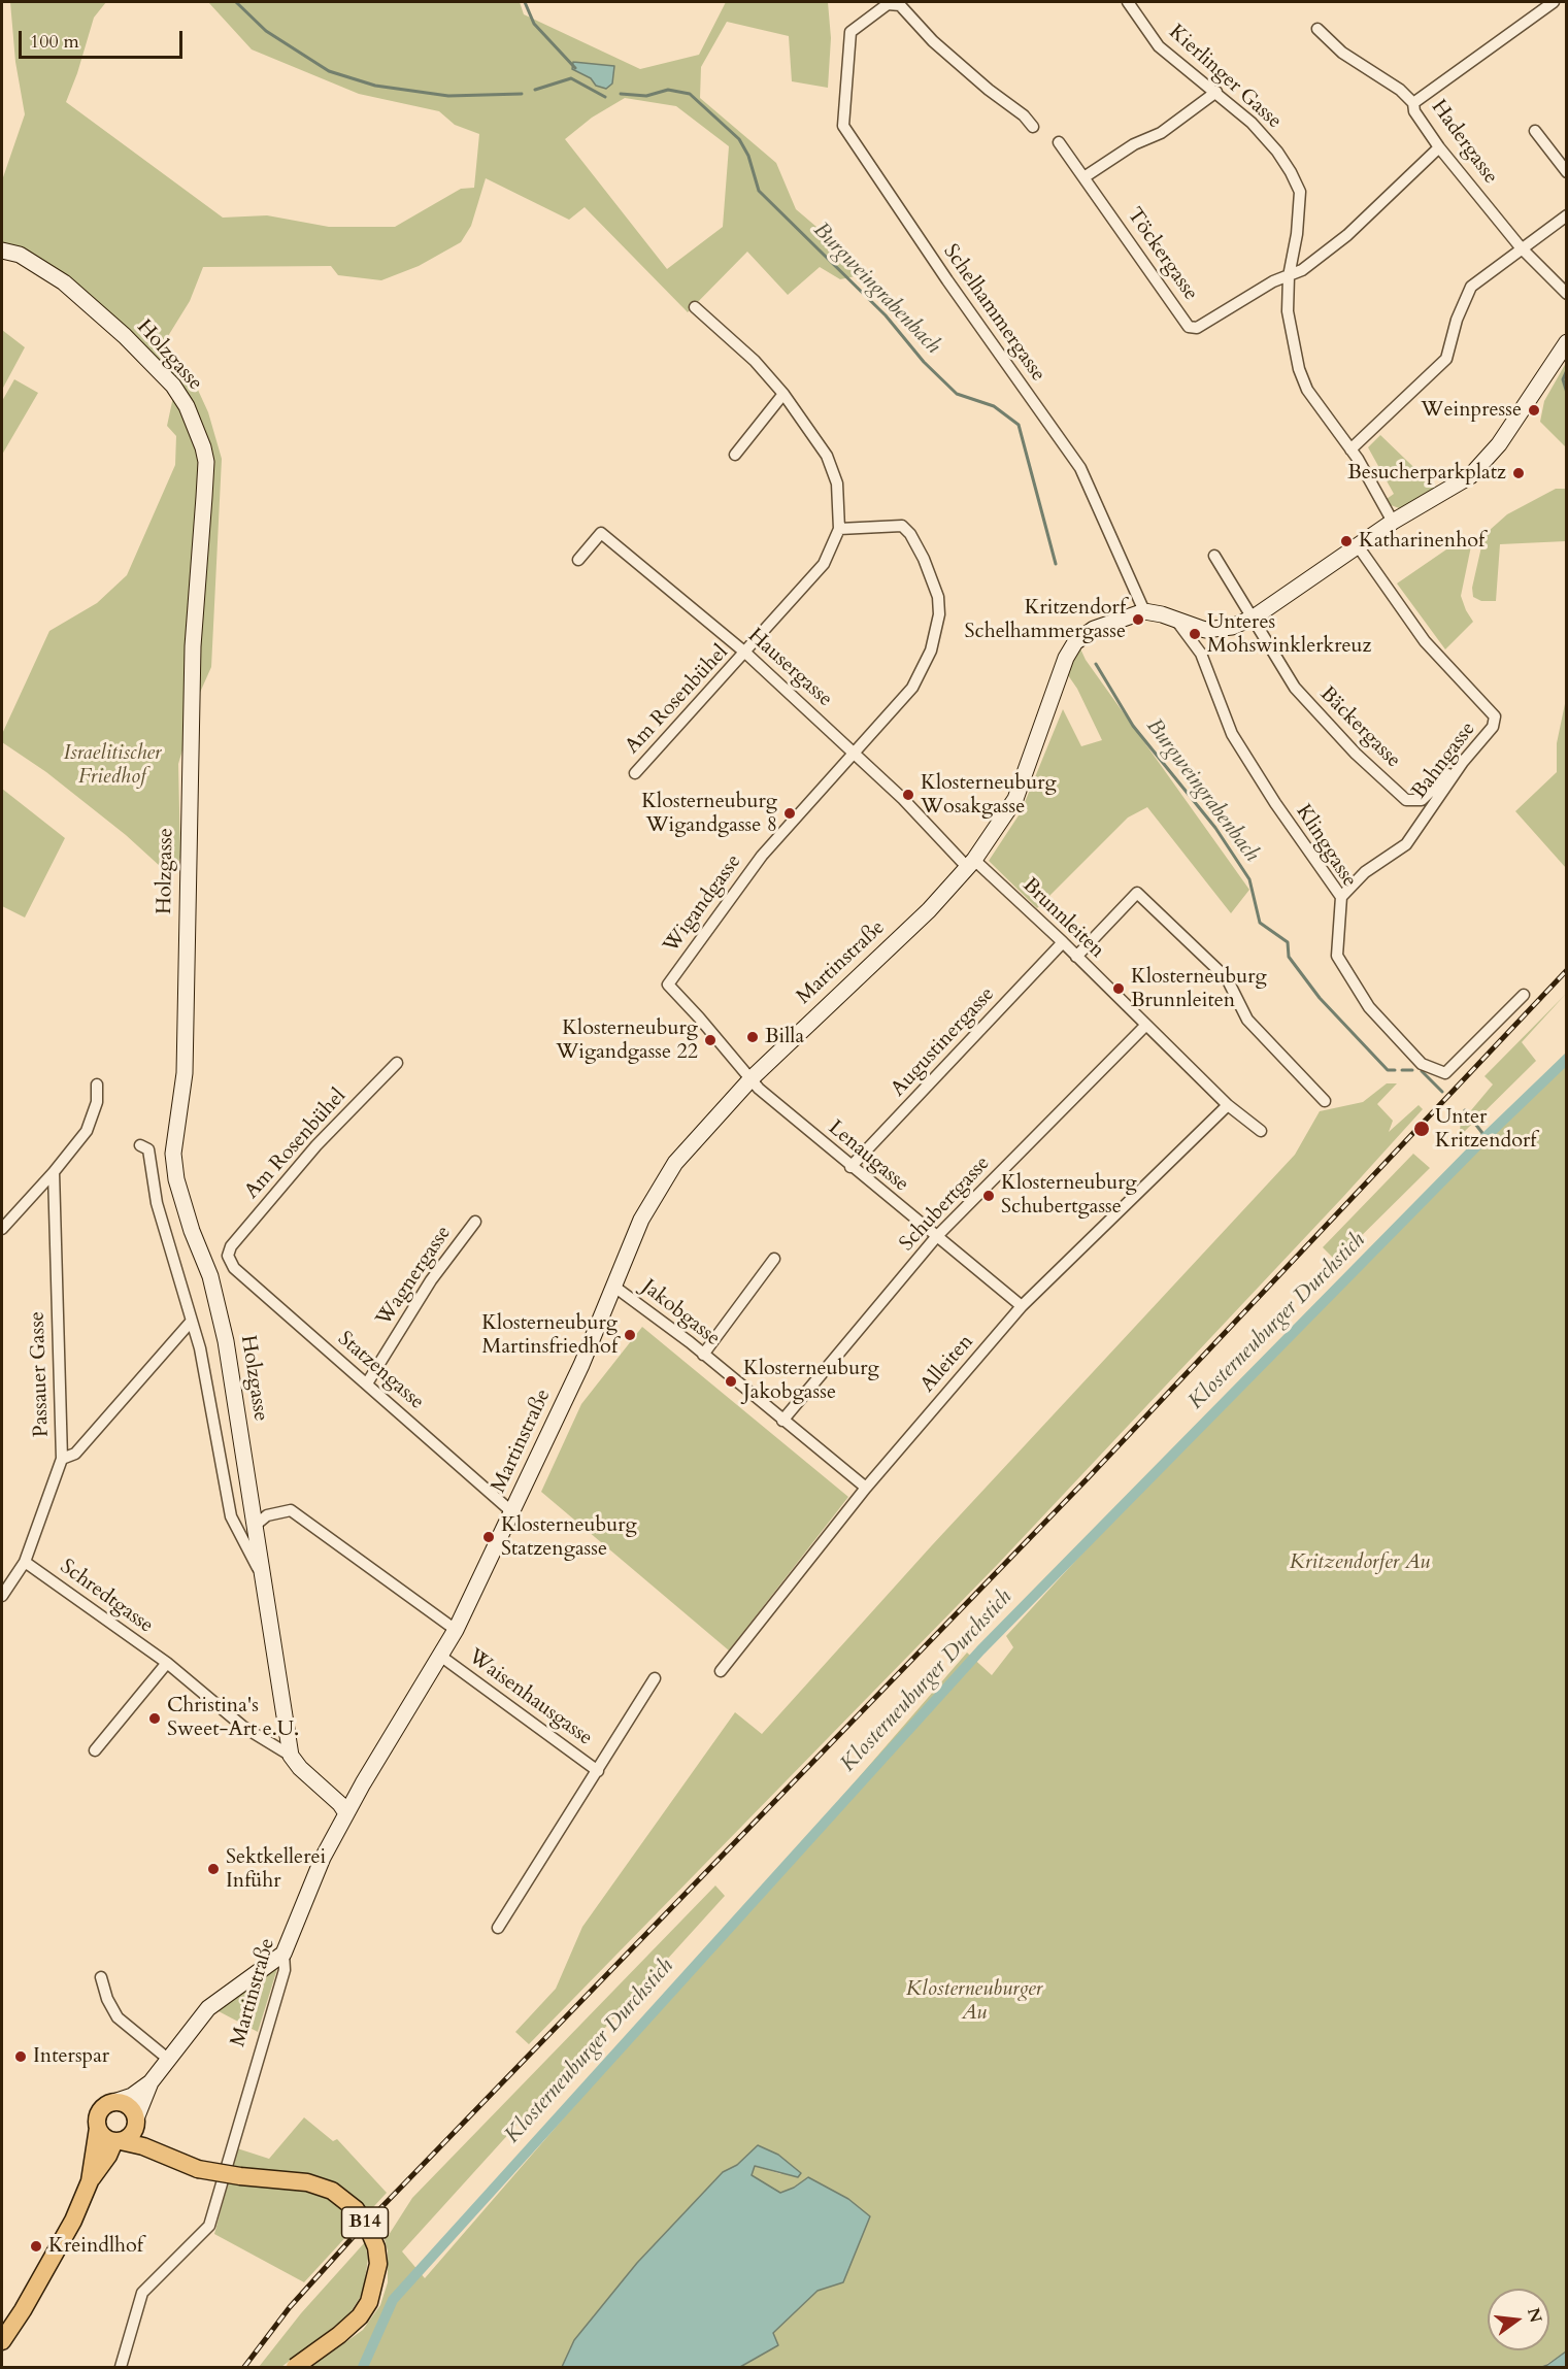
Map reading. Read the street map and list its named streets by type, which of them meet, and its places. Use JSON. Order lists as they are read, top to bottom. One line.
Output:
{"streets":{"main road":["Holzgasse","Martinstraße","B14"],"street":["Kierlinger Gasse","Hadergasse","Töckergasse","Schelhammergasse","Hausergasse","Am Rosenbühel","Bäckergasse","Bahngasse","Klinggasse","Wigandgasse","Brunnleiten","Augustinergasse","Lenaugasse","Schubertgasse","Wagnergasse","Jakobgasse","Alleiten","Statzengasse","Passauer Gasse","Schredtgasse","Waisenhausgasse"]},"crossings":[["Kierlinger Gasse","Töckergasse"],["Schelhammergasse","Martinstraße"],["Holzgasse","Passauer Gasse"],["Holzgasse","Schredtgasse"],["Hausergasse","Am Rosenbühel"],["Hausergasse","Wigandgasse"],["Hausergasse","Brunnleiten"],["Hausergasse","Martinstraße"],["Am Rosenbühel","Statzengasse"],["Bäckergasse","Bahngasse"],["Bahngasse","Klinggasse"],["Wigandgasse","Martinstraße"],["Wigandgasse","Lenaugasse"],["Brunnleiten","Martinstraße"],["Brunnleiten","Augustinergasse"],["Brunnleiten","Schubertgasse"],["Brunnleiten","Alleiten"],["Martinstraße","Lenaugasse"],["Martinstraße","Jakobgasse"],["Martinstraße","Statzengasse"],["Martinstraße","Waisenhausgasse"],["Augustinergasse","Lenaugasse"],["Lenaugasse","Schubertgasse"],["Lenaugasse","Alleiten"],["Schubertgasse","Jakobgasse"],["Wagnergasse","Statzengasse"],["Jakobgasse","Alleiten"]],"water":["Burgweingrabenbach","Klosterneuburger Durchstich"],"parks":["Israelitischer Friedhof","Kritzendorfer Au","Klosterneuburger Au"],"places":["Weinpresse","Besucherparkplatz","Katharinenhof","Kritzendorf Schelhammergasse","Unteres Mohswinklerkreuz","Klosterneuburg Wosakgasse","Klosterneuburg Wigandgasse 8","Klosterneuburg Brunnleiten","Billa","Klosterneuburg Wigandgasse 22","Unter Kritzendorf","Klosterneuburg Schubertgasse","Klosterneuburg Martinsfriedhof","Klosterneuburg Jakobgasse","Klosterneuburg Statzengasse","Christina's Sweet-Art e.U.","Sektkellerei Inführ","Interspar","Kreindlhof"],"scale_bar":"100 m","north":"right"}
